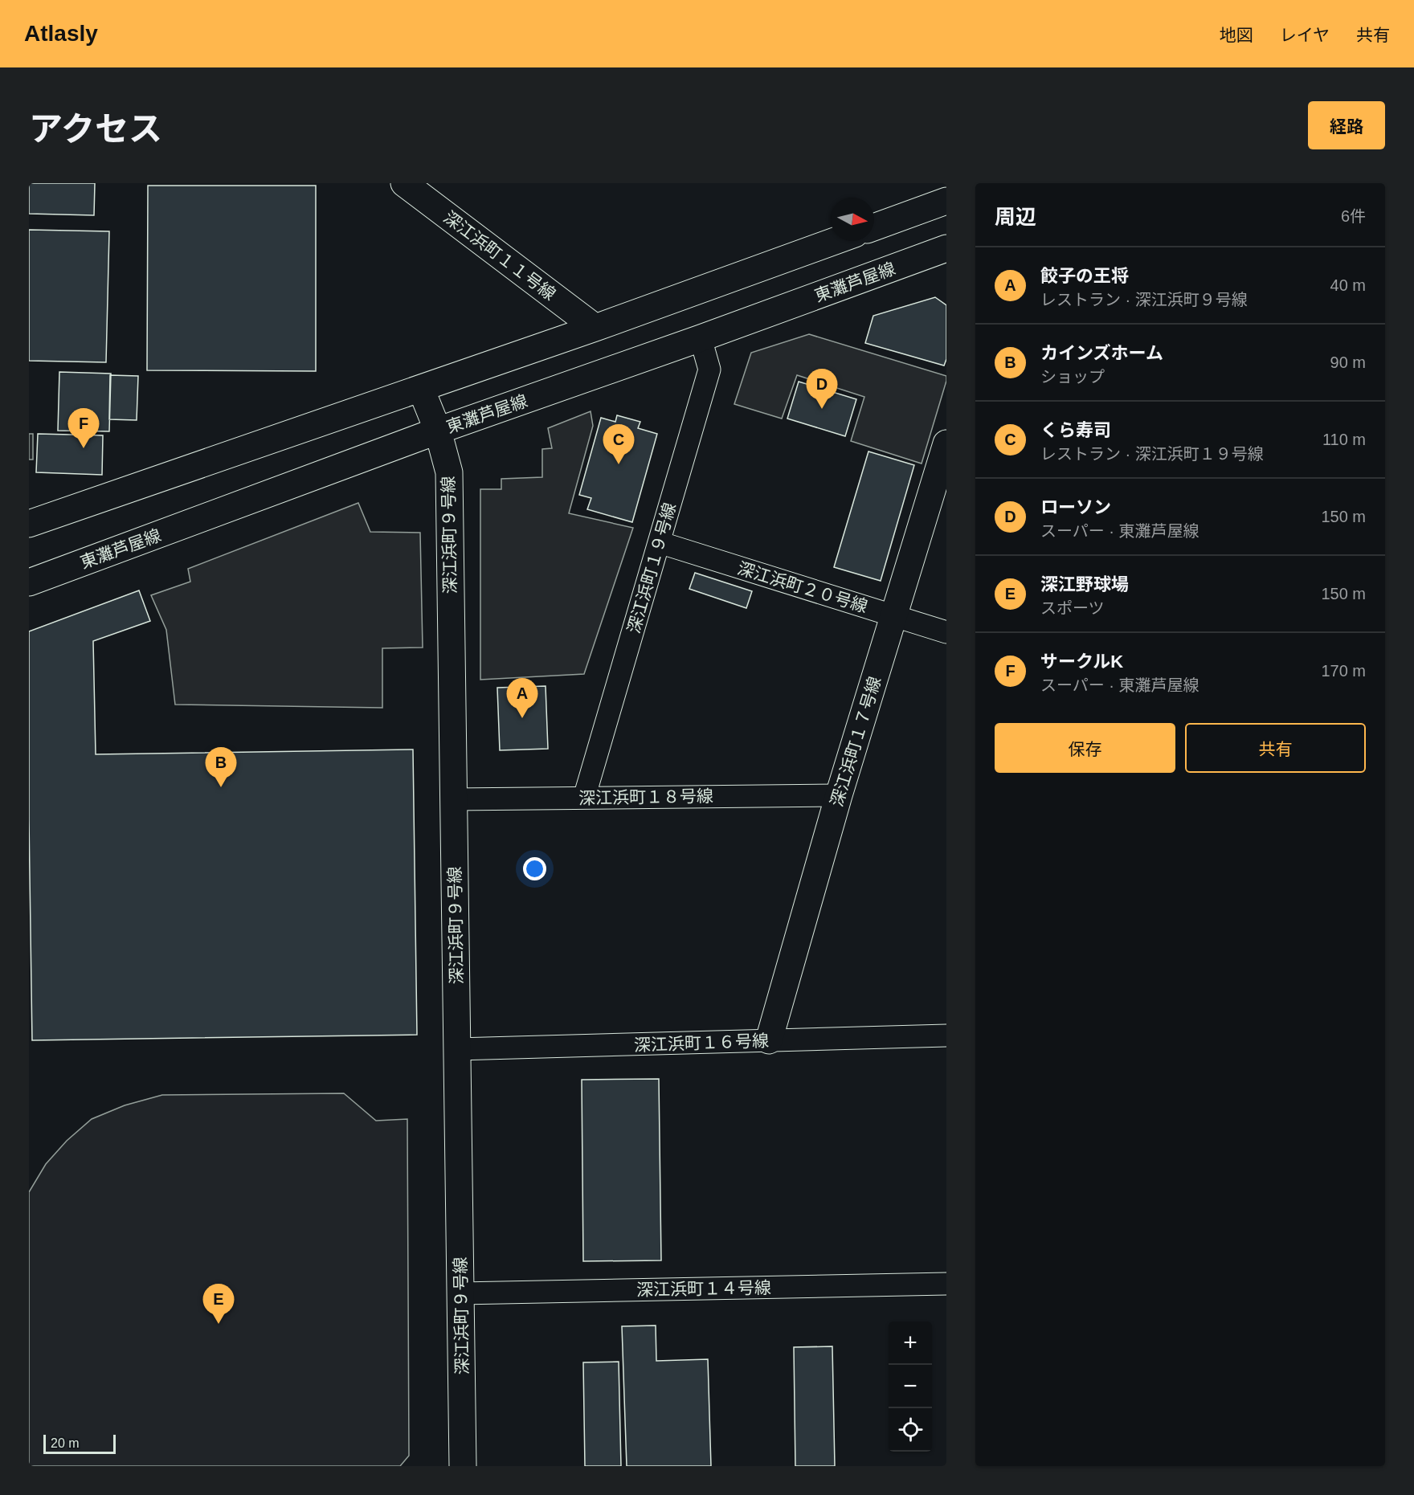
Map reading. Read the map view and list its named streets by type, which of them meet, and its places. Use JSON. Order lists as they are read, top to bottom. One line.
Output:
{"streets":{"street":["深江浜町１１号線","東灘芦屋線","深江浜町９号線","深江浜町１９号線","深江浜町２０号線","深江浜町１７号線","深江浜町１８号線","深江浜町１６号線","深江浜町１４号線"]},"crossings":[["東灘芦屋線","深江浜町９号線"],["東灘芦屋線","深江浜町１９号線"],["深江浜町９号線","深江浜町１８号線"],["深江浜町９号線","深江浜町１６号線"],["深江浜町９号線","深江浜町１４号線"],["深江浜町１９号線","深江浜町２０号線"],["深江浜町１９号線","深江浜町１８号線"],["深江浜町２０号線","深江浜町１７号線"],["深江浜町１７号線","深江浜町１８号線"],["深江浜町１７号線","深江浜町１６号線"]],"scale_bar":"20 m","north":"right","page":{"header":"Atlasly","nav":["地図","レイヤ","共有"],"title":"アクセス","buttons":["経路",["保存","共有"]],"heading":["周辺","6件"],"list":[{"mark":"A","name":"餃子の王将","note":"レストラン · 深江浜町９号線","value":"40 m"},{"mark":"B","name":"カインズホーム","note":"ショップ","value":"90 m"},{"mark":"C","name":"くら寿司","note":"レストラン · 深江浜町１９号線","value":"110 m"},{"mark":"D","name":"ローソン","note":"スーパー · 東灘芦屋線","value":"150 m"},{"mark":"E","name":"深江野球場","note":"スポーツ","value":"150 m"},{"mark":"F","name":"サークルK","note":"スーパー · 東灘芦屋線","value":"170 m"}],"pins":["D","F","C","A","B","E"],"map_buttons":["+","−"],"scale":"20 m"}}
